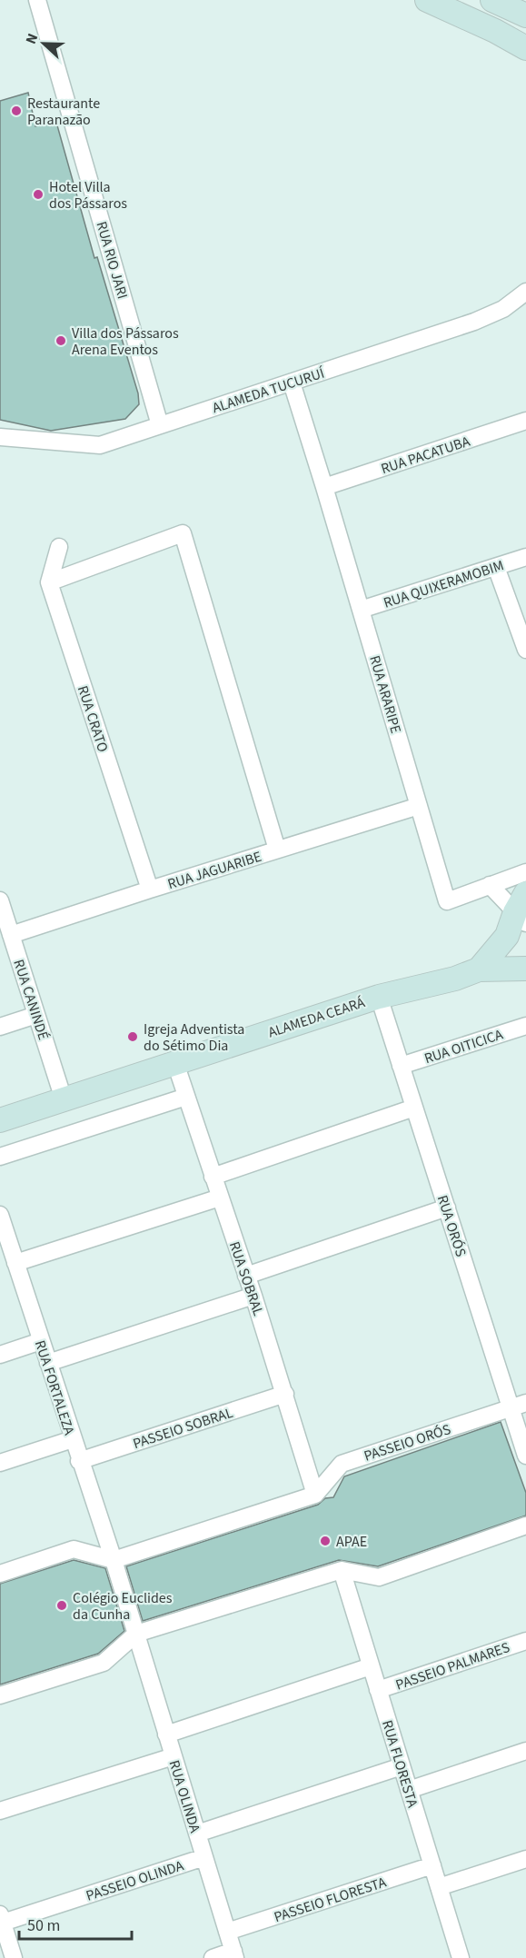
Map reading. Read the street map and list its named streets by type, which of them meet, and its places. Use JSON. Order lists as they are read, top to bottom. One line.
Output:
{"streets":{"street":["RUA RIO JARI","ALAMEDA TUCURUÍ","RUA PACATUBA","RUA QUIXERAMOBIM","RUA ARARIPE","RUA CRATO","RUA JAGUARIBE","RUA CANINDÉ","ALAMEDA CEARÁ","RUA OITICICA","RUA ORÓS","RUA SOBRAL","RUA FORTALEZA","PASSEIO SOBRAL","PASSEIO ORÓS","PASSEIO PALMARES","RUA FLORESTA","RUA OLINDA","PASSEIO OLINDA","PASSEIO FLORESTA"]},"crossings":[["RUA RIO JARI","ALAMEDA TUCURUÍ"],["ALAMEDA TUCURUÍ","RUA ARARIPE"],["RUA PACATUBA","RUA ARARIPE"],["RUA QUIXERAMOBIM","RUA ARARIPE"],["RUA ARARIPE","RUA JAGUARIBE"],["RUA CRATO","RUA JAGUARIBE"],["RUA JAGUARIBE","RUA CANINDÉ"],["RUA CANINDÉ","ALAMEDA CEARÁ"],["ALAMEDA CEARÁ","RUA ORÓS"],["ALAMEDA CEARÁ","RUA SOBRAL"],["RUA OITICICA","RUA ORÓS"],["RUA ORÓS","PASSEIO ORÓS"],["RUA SOBRAL","PASSEIO SOBRAL"],["RUA SOBRAL","PASSEIO ORÓS"],["RUA FORTALEZA","PASSEIO SOBRAL"],["RUA FORTALEZA","RUA OLINDA"],["PASSEIO PALMARES","RUA FLORESTA"],["RUA FLORESTA","PASSEIO FLORESTA"],["RUA OLINDA","PASSEIO OLINDA"],["RUA OLINDA","PASSEIO FLORESTA"]],"places":["Restaurante Paranazão","Hotel Villa dos Pássaros","Villa dos Pássaros Arena Eventos","Igreja Adventista do Sétimo Dia","APAE","Colégio Euclides da Cunha"],"scale_bar":"50 m","north":"left"}
